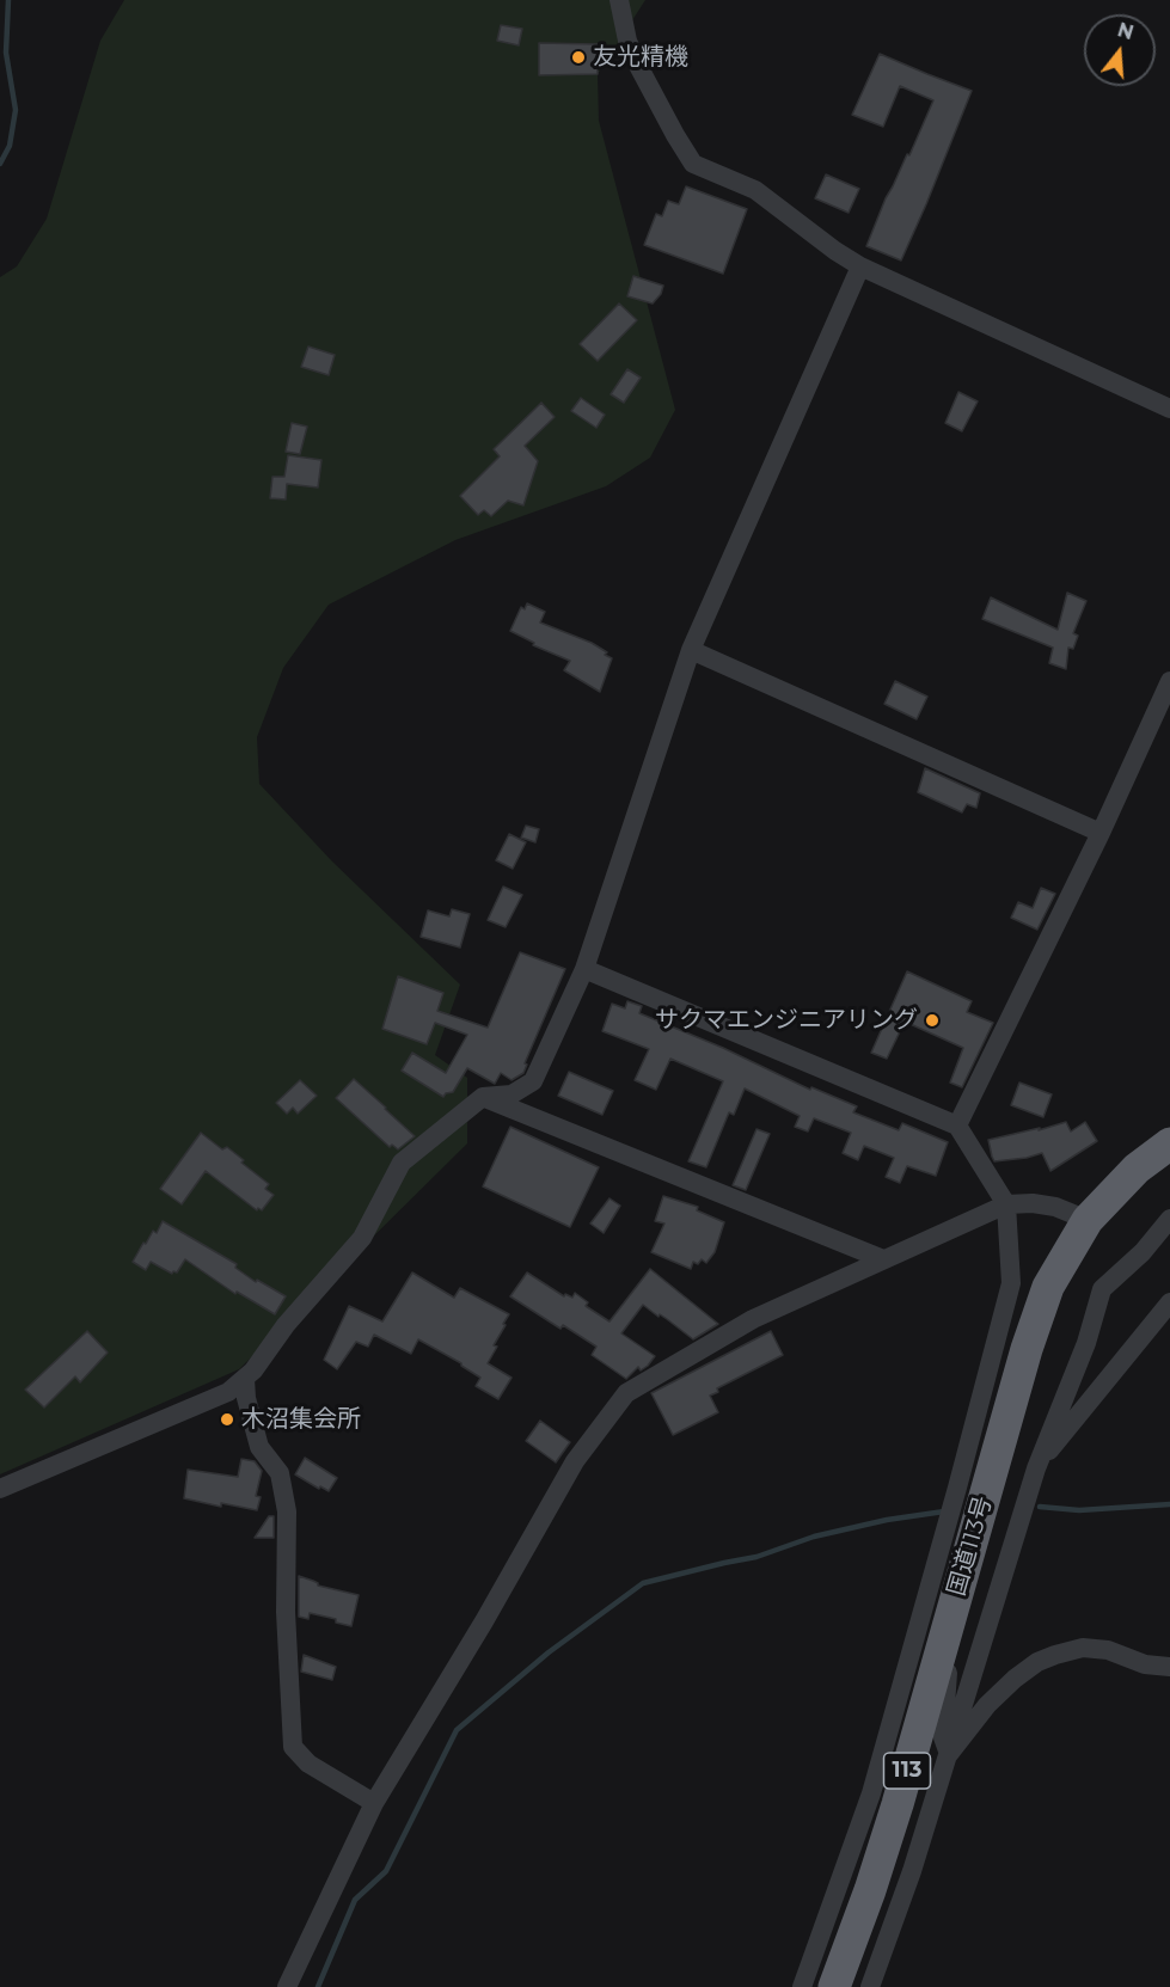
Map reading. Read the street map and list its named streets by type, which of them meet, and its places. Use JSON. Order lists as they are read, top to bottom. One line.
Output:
{"streets":{"highway":["国道113号","113"]},"places":["友光精機","サクマエンジニアリング","木沼集会所"],"north":"top"}
